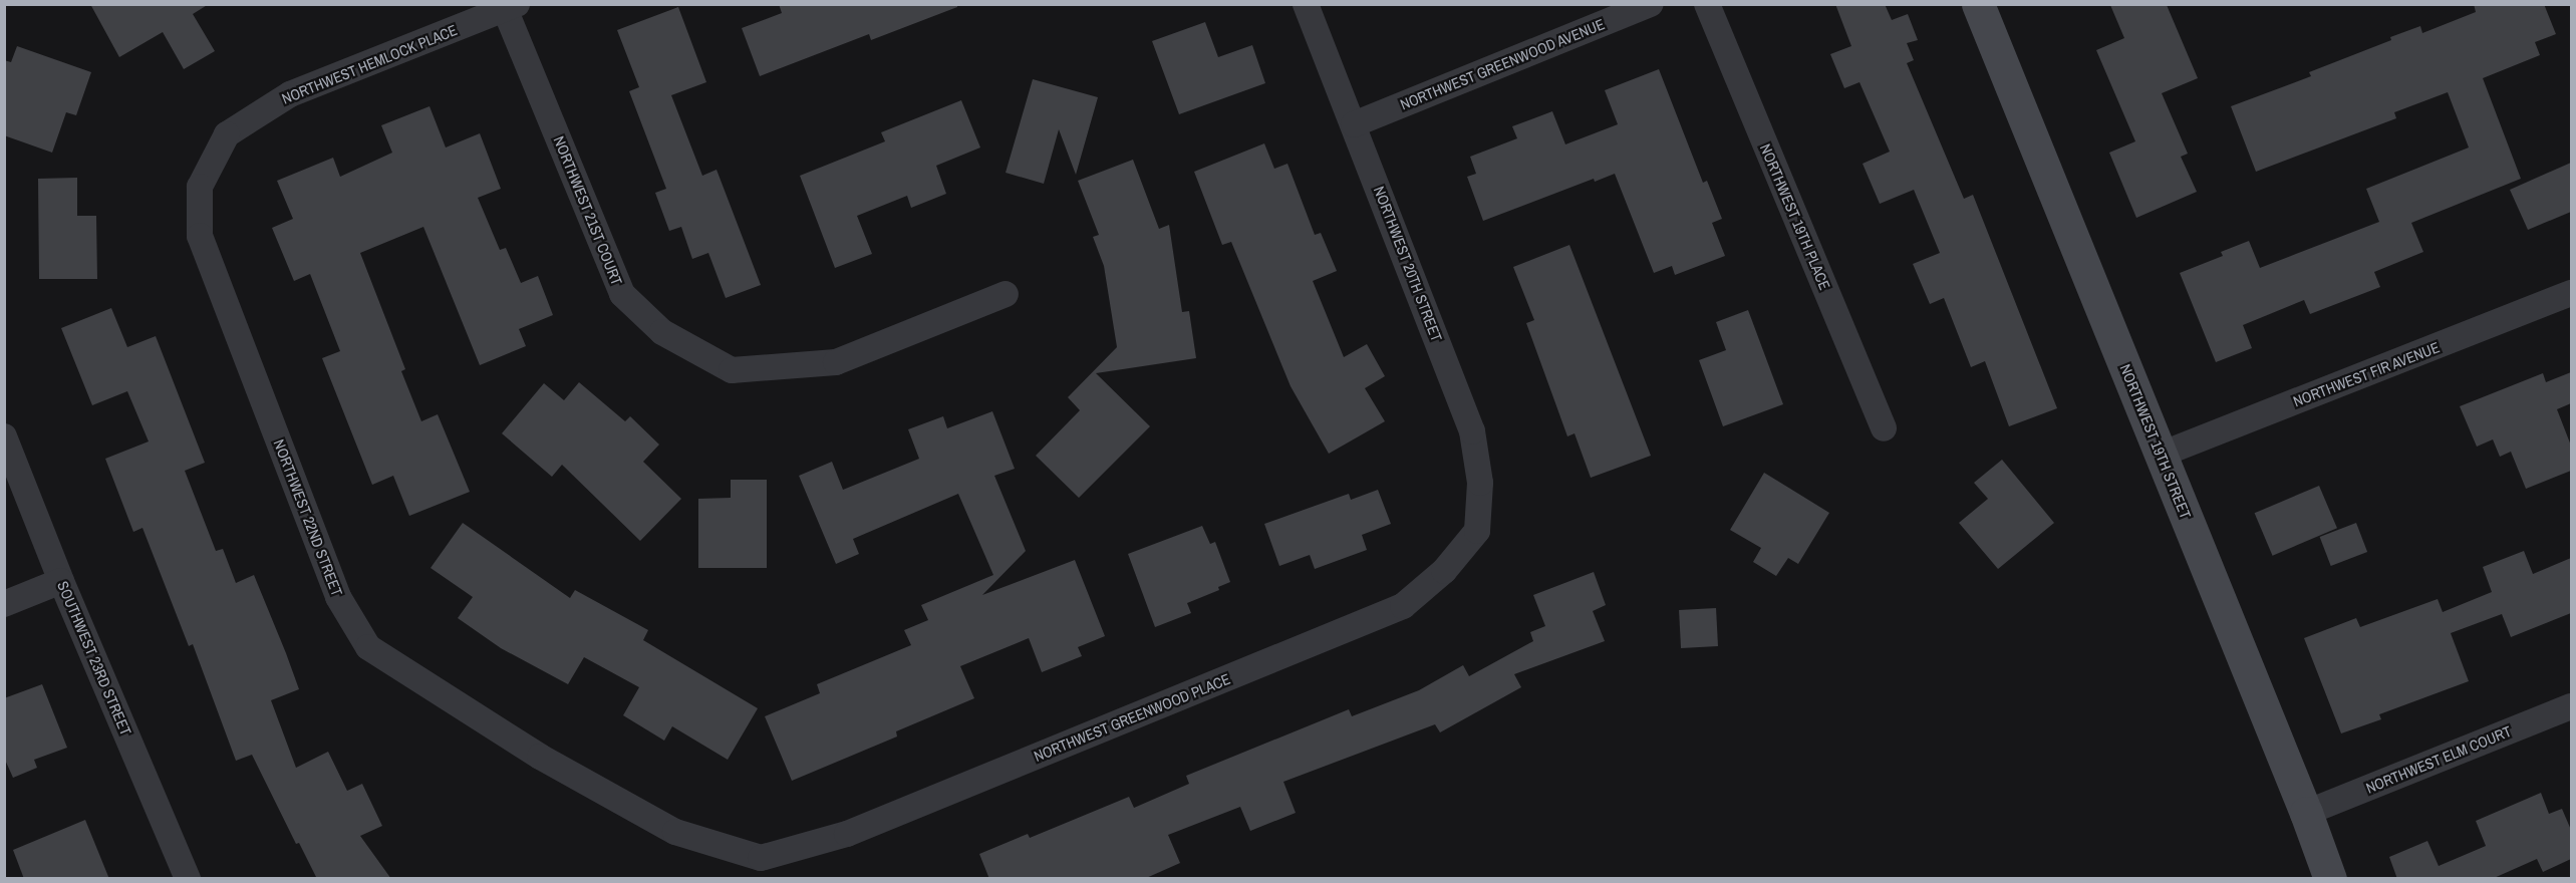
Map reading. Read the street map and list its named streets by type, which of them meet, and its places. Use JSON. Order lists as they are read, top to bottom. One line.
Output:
{"streets":{"main road":["NORTHWEST 19TH STREET"],"street":["NORTHWEST HEMLOCK PLACE","NORTHWEST GREENWOOD AVENUE","NORTHWEST 21ST COURT","NORTHWEST 19TH PLACE","NORTHWEST 20TH STREET","NORTHWEST FIR AVENUE","NORTHWEST 22ND STREET","SOUTHWEST 23RD STREET","NORTHWEST GREENWOOD PLACE","NORTHWEST ELM COURT"]},"crossings":[["NORTHWEST HEMLOCK PLACE","NORTHWEST 21ST COURT"],["NORTHWEST HEMLOCK PLACE","NORTHWEST 22ND STREET"],["NORTHWEST GREENWOOD AVENUE","NORTHWEST 20TH STREET"],["NORTHWEST 20TH STREET","NORTHWEST GREENWOOD PLACE"],["NORTHWEST FIR AVENUE","NORTHWEST 19TH STREET"],["NORTHWEST 19TH STREET","NORTHWEST ELM COURT"],["NORTHWEST 22ND STREET","NORTHWEST GREENWOOD PLACE"]]}
